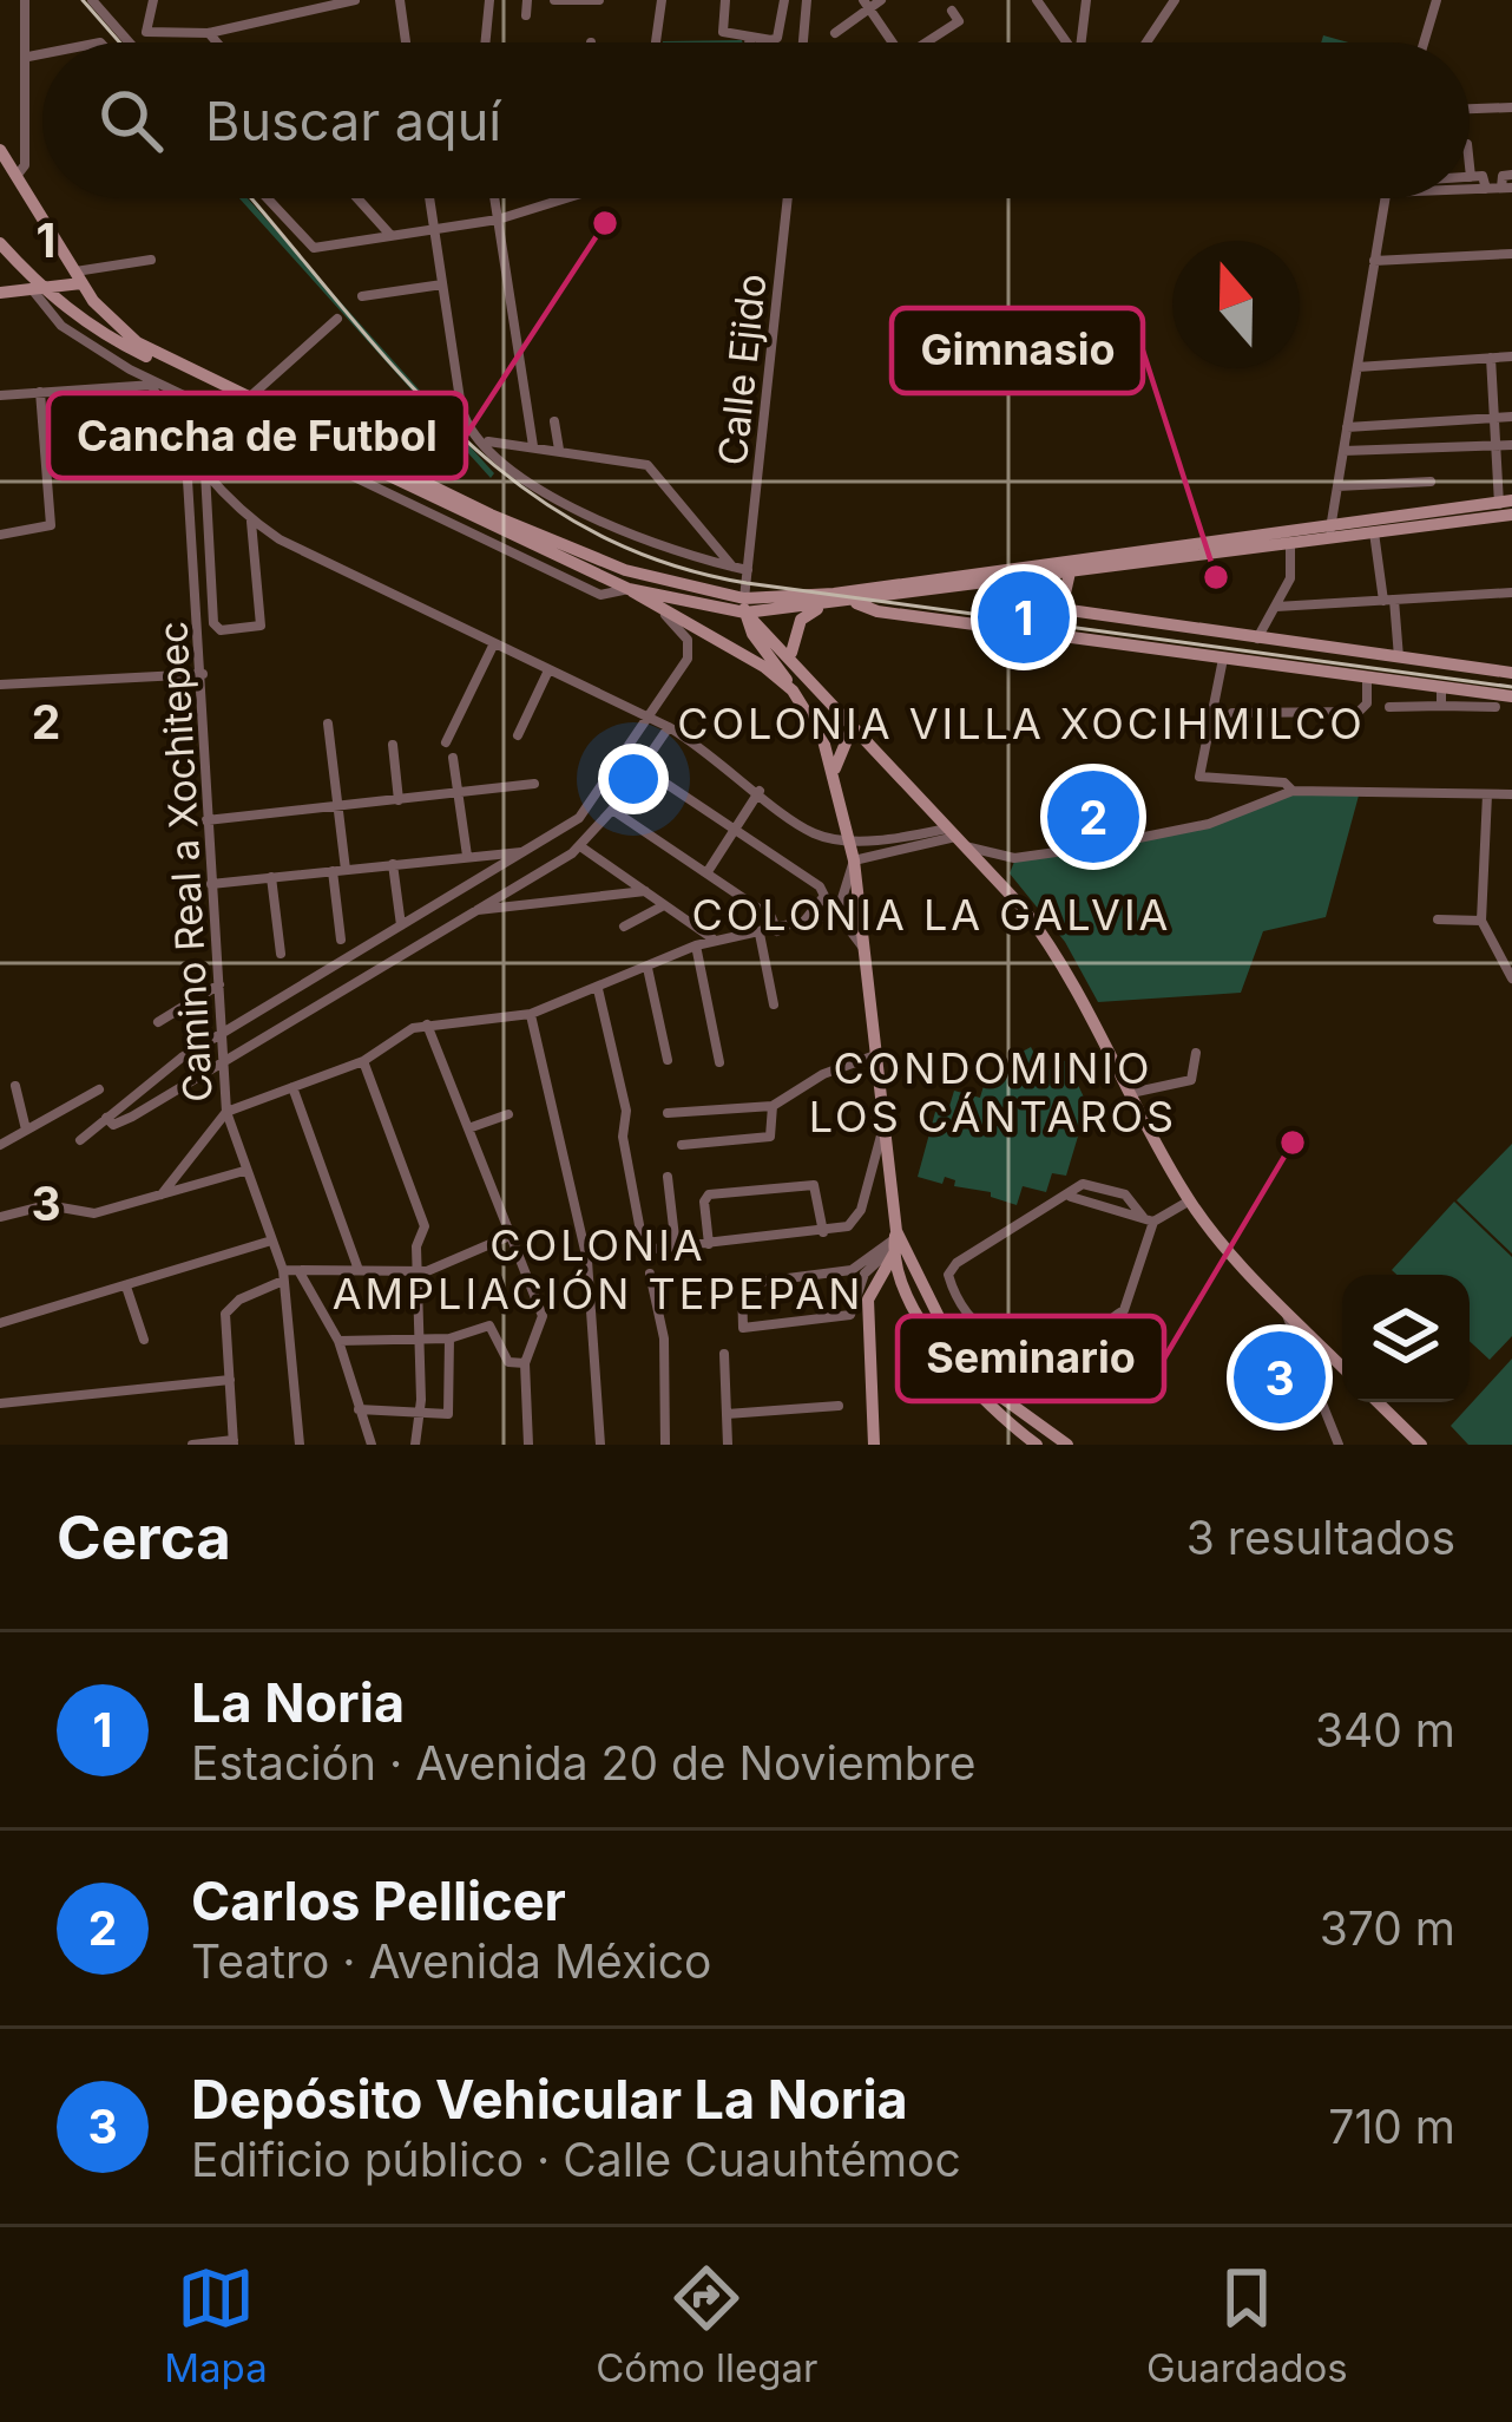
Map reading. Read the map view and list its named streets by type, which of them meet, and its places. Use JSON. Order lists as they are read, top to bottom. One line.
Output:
{"streets":{"street":["Calle Ejido","Camino Real a Xochitepec"]},"districts":["COLONIA VILLA XOCIHMILCO","COLONIA LA GALVIA","CONDOMINIO LOS CÁNTAROS","COLONIA AMPLIACIÓN TEPEPAN"],"places":["Cancha de Futbol","Gimnasio","Seminario"],"north":"top","page":{"search":"Buscar aquí","pins":["1","2","3"],"heading":["Cerca","3 resultados"],"list":[{"mark":"1","name":"La Noria","note":"Estación · Avenida 20 de Noviembre","value":"340 m"},{"mark":"2","name":"Carlos Pellicer","note":"Teatro · Avenida México","value":"370 m"},{"mark":"3","name":"Depósito Vehicular La Noria","note":"Edificio público · Calle Cuauhtémoc","value":"710 m"}],"nav":["Mapa","Cómo llegar","Guardados"]},"grid":{"rows":["1","2","3"]}}
